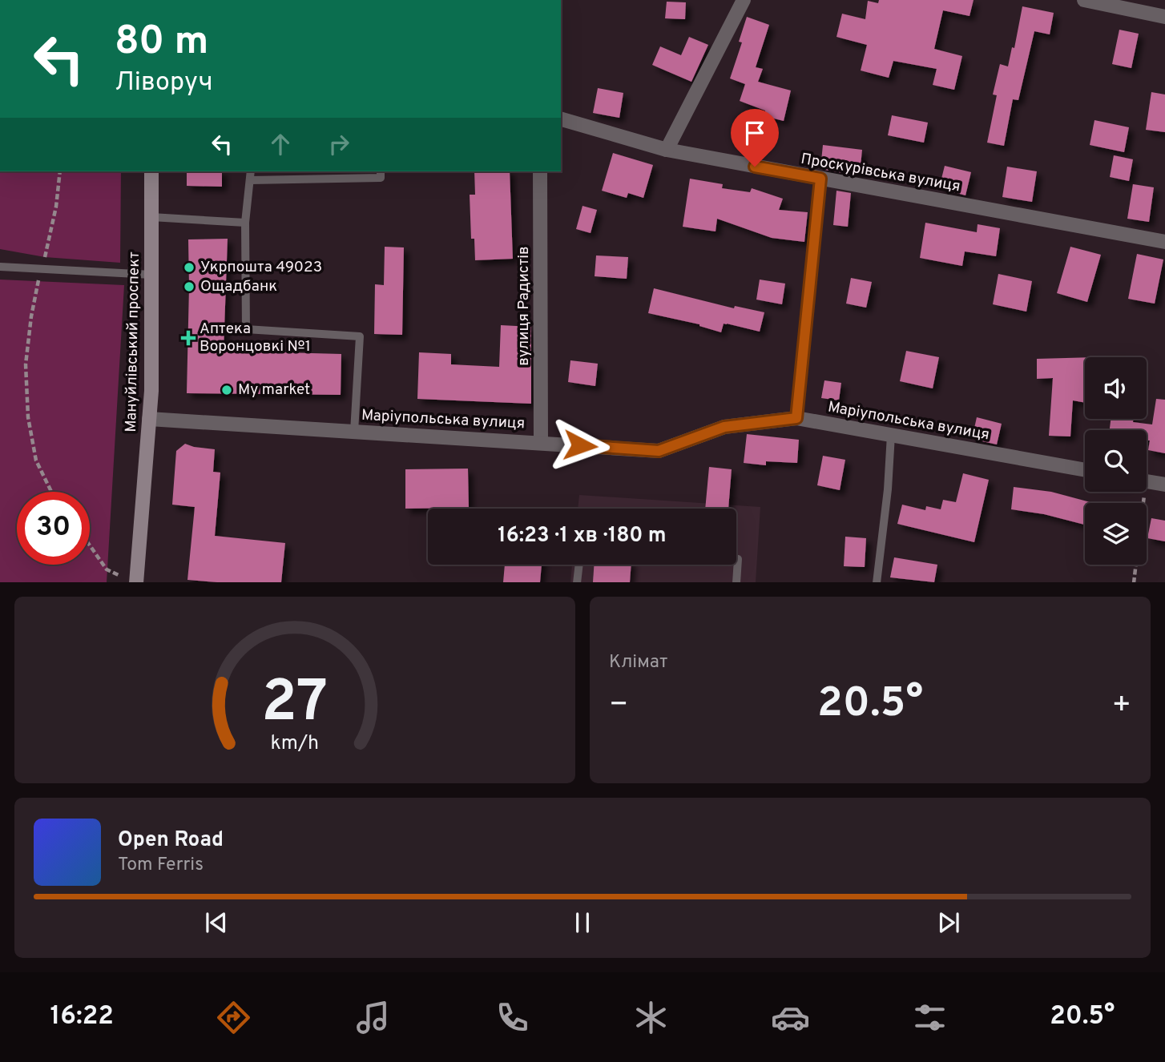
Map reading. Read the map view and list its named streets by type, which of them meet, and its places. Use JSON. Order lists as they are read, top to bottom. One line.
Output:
{"streets":{"main road":["Мануйлівський проспект"],"street":["Проскурівська вулиця","вулиця Радистів","Маріупольська вулиця"]},"crossings":[["вулиця Радистів","Маріупольська вулиця"],["Мануйлівський проспект","Маріупольська вулиця"]],"places":{"other":["Укрпошта 49023","Ощадбанк","My market"],"health":["Аптека Воронцовкі №1"]},"page":{"turn":["80 m","Ліворуч"],"limit":"30","trip":"16:23 · 1 хв · 180 m","tile":"Клімат","heat":["−","20.5°","+"],"song":["Open Road","Tom Ferris"],"tabs":["16:22","20.5°"],"gauge":["27","km/h"]}}
